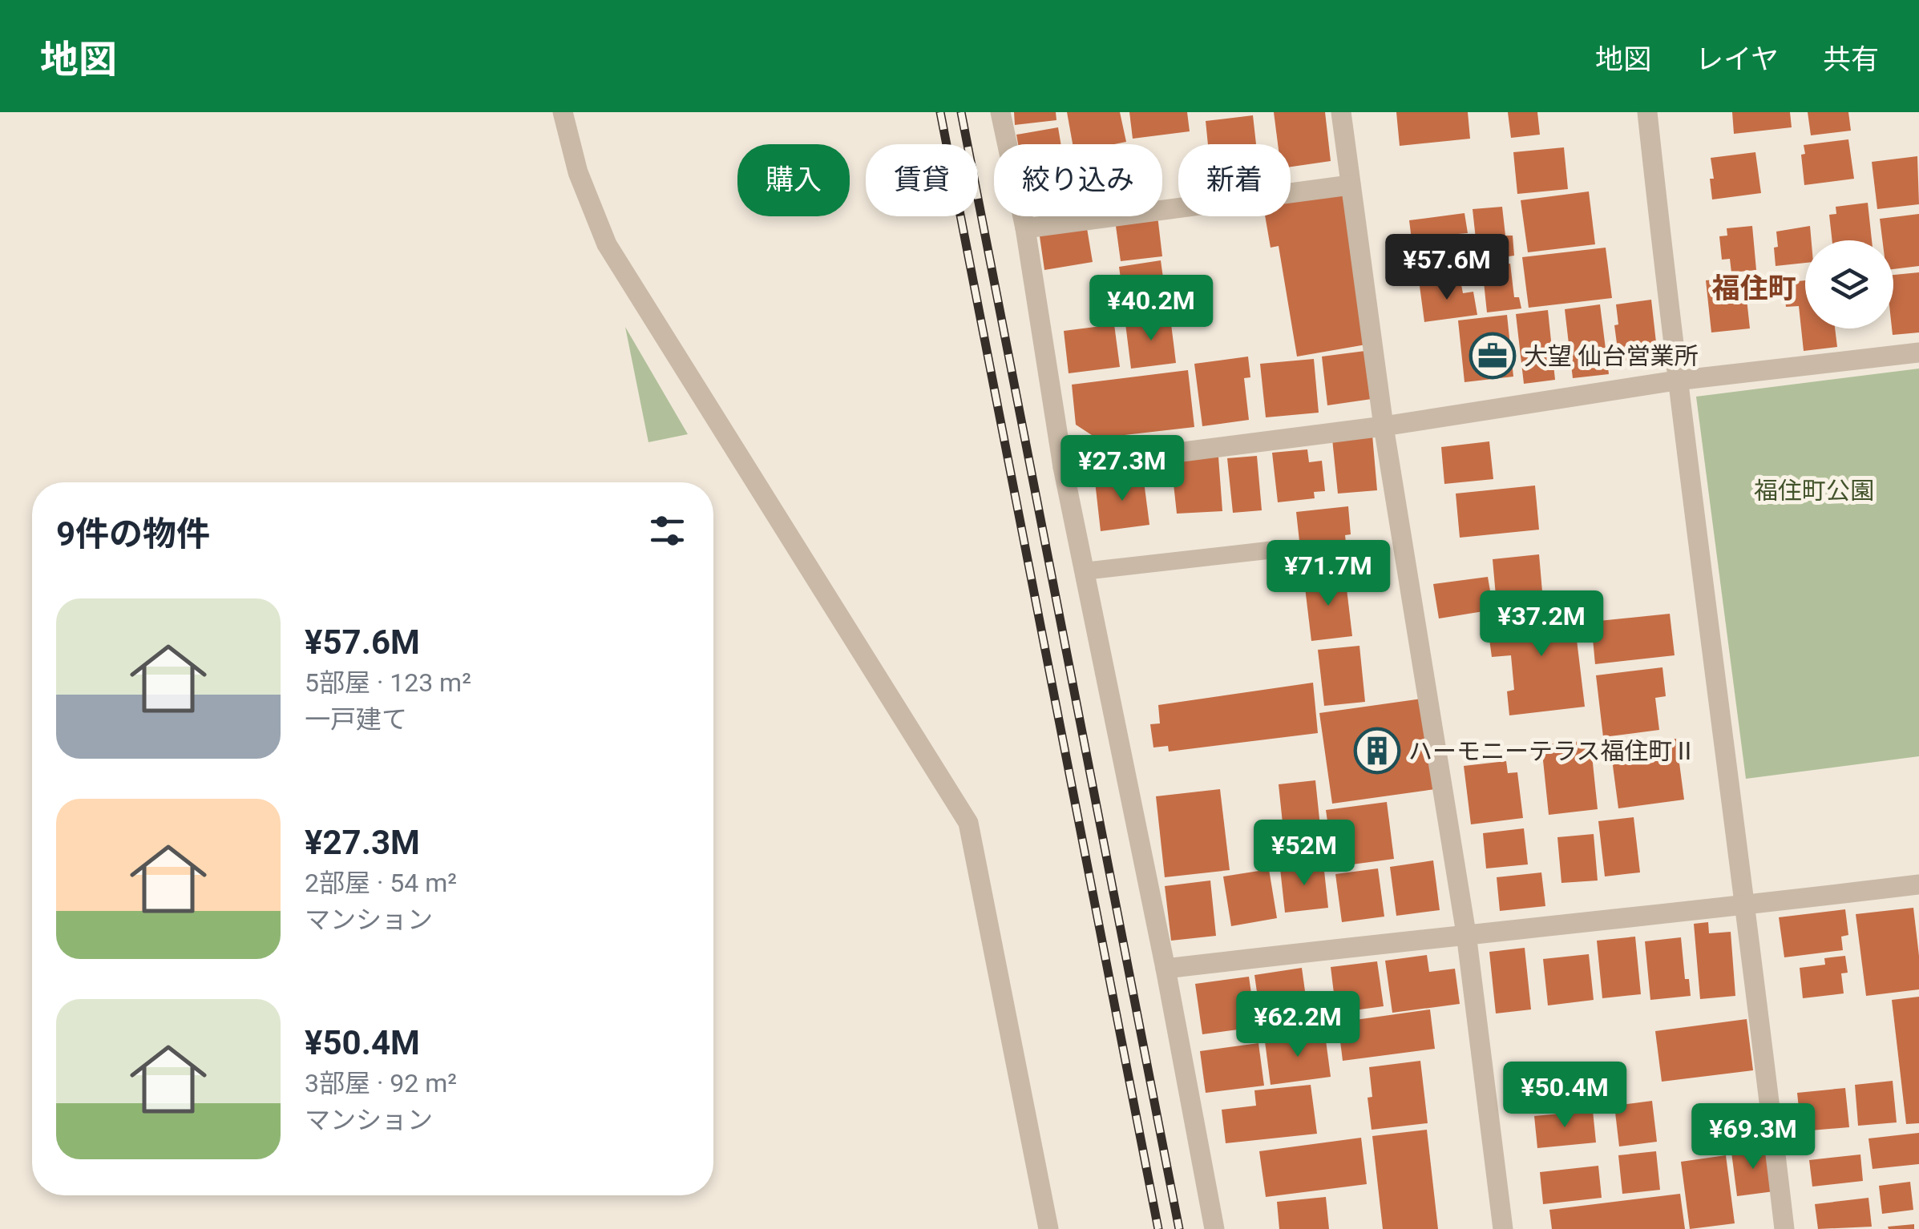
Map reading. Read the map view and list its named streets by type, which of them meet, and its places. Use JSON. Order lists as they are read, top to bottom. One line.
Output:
{"districts":["福住町"],"parks":["福住町公園"],"places":{"office":["大望 仙台営業所"],"building":["ハーモニーテラス福住町Ⅱ"]},"page":{"header":"地図","nav":["地図","レイヤ","共有"],"chip":["購入","賃貸","絞り込み","新着"],"price":["¥57.6M","¥40.2M","¥27.3M","¥71.7M","¥37.2M","¥52M","¥62.2M","¥50.4M","¥69.3M"],"heading":"9件の物件","list":[{"name":"¥57.6M","note":"5部屋 · 123 m² · 一戸建て"},{"name":"¥27.3M","note":"2部屋 · 54 m² · マンション"},{"name":"¥50.4M","note":"3部屋 · 92 m² · マンション"}]}}
